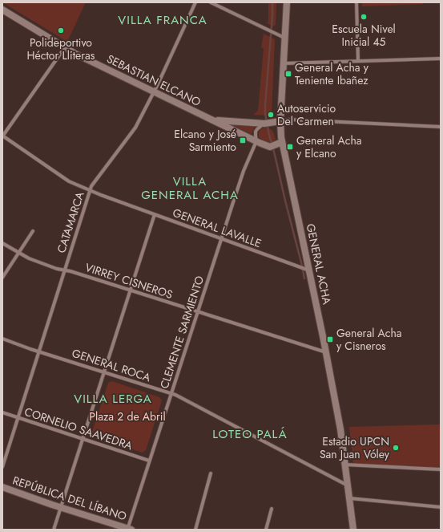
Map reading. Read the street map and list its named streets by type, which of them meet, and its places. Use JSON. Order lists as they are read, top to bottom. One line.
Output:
{"streets":{"main road":["SEBASTIAN ELCANO","GENERAL ACHA","REPÚBLICA DEL LÍBANO"],"street":["CATAMARCA","GENERAL LAVALLE","VIRREY CISNEROS","CLEMENTE SARMIENTO","GENERAL ROCA","CORNELIO SAAVEDRA"]},"crossings":[["SEBASTIAN ELCANO","CATAMARCA"],["SEBASTIAN ELCANO","GENERAL ACHA"],["SEBASTIAN ELCANO","CLEMENTE SARMIENTO"],["CATAMARCA","GENERAL LAVALLE"],["CATAMARCA","VIRREY CISNEROS"],["CATAMARCA","GENERAL ROCA"],["CATAMARCA","CORNELIO SAAVEDRA"],["GENERAL LAVALLE","GENERAL ACHA"],["GENERAL LAVALLE","CLEMENTE SARMIENTO"],["GENERAL ACHA","VIRREY CISNEROS"],["GENERAL ACHA","CLEMENTE SARMIENTO"],["GENERAL ACHA","GENERAL ROCA"],["VIRREY CISNEROS","CLEMENTE SARMIENTO"],["CLEMENTE SARMIENTO","GENERAL ROCA"],["CLEMENTE SARMIENTO","CORNELIO SAAVEDRA"],["CLEMENTE SARMIENTO","REPÚBLICA DEL LÍBANO"]],"districts":["VILLA FRANCA","VILLA GENERAL ACHA","VILLA LERGA","LOTEO PALÁ"],"parks":["Plaza 2 de Abril"],"places":{"other":["Escuela Nivel Inicial 45","Polideportivo Héctor Lliteras","Autoservicio Del Carmen","Estadio UPCN San Juan Vóley"],"transit":["General Acha y Teniente Ibañez","Elcano y José Sarmiento","General Acha y Elcano","General Acha y Cisneros"]}}
